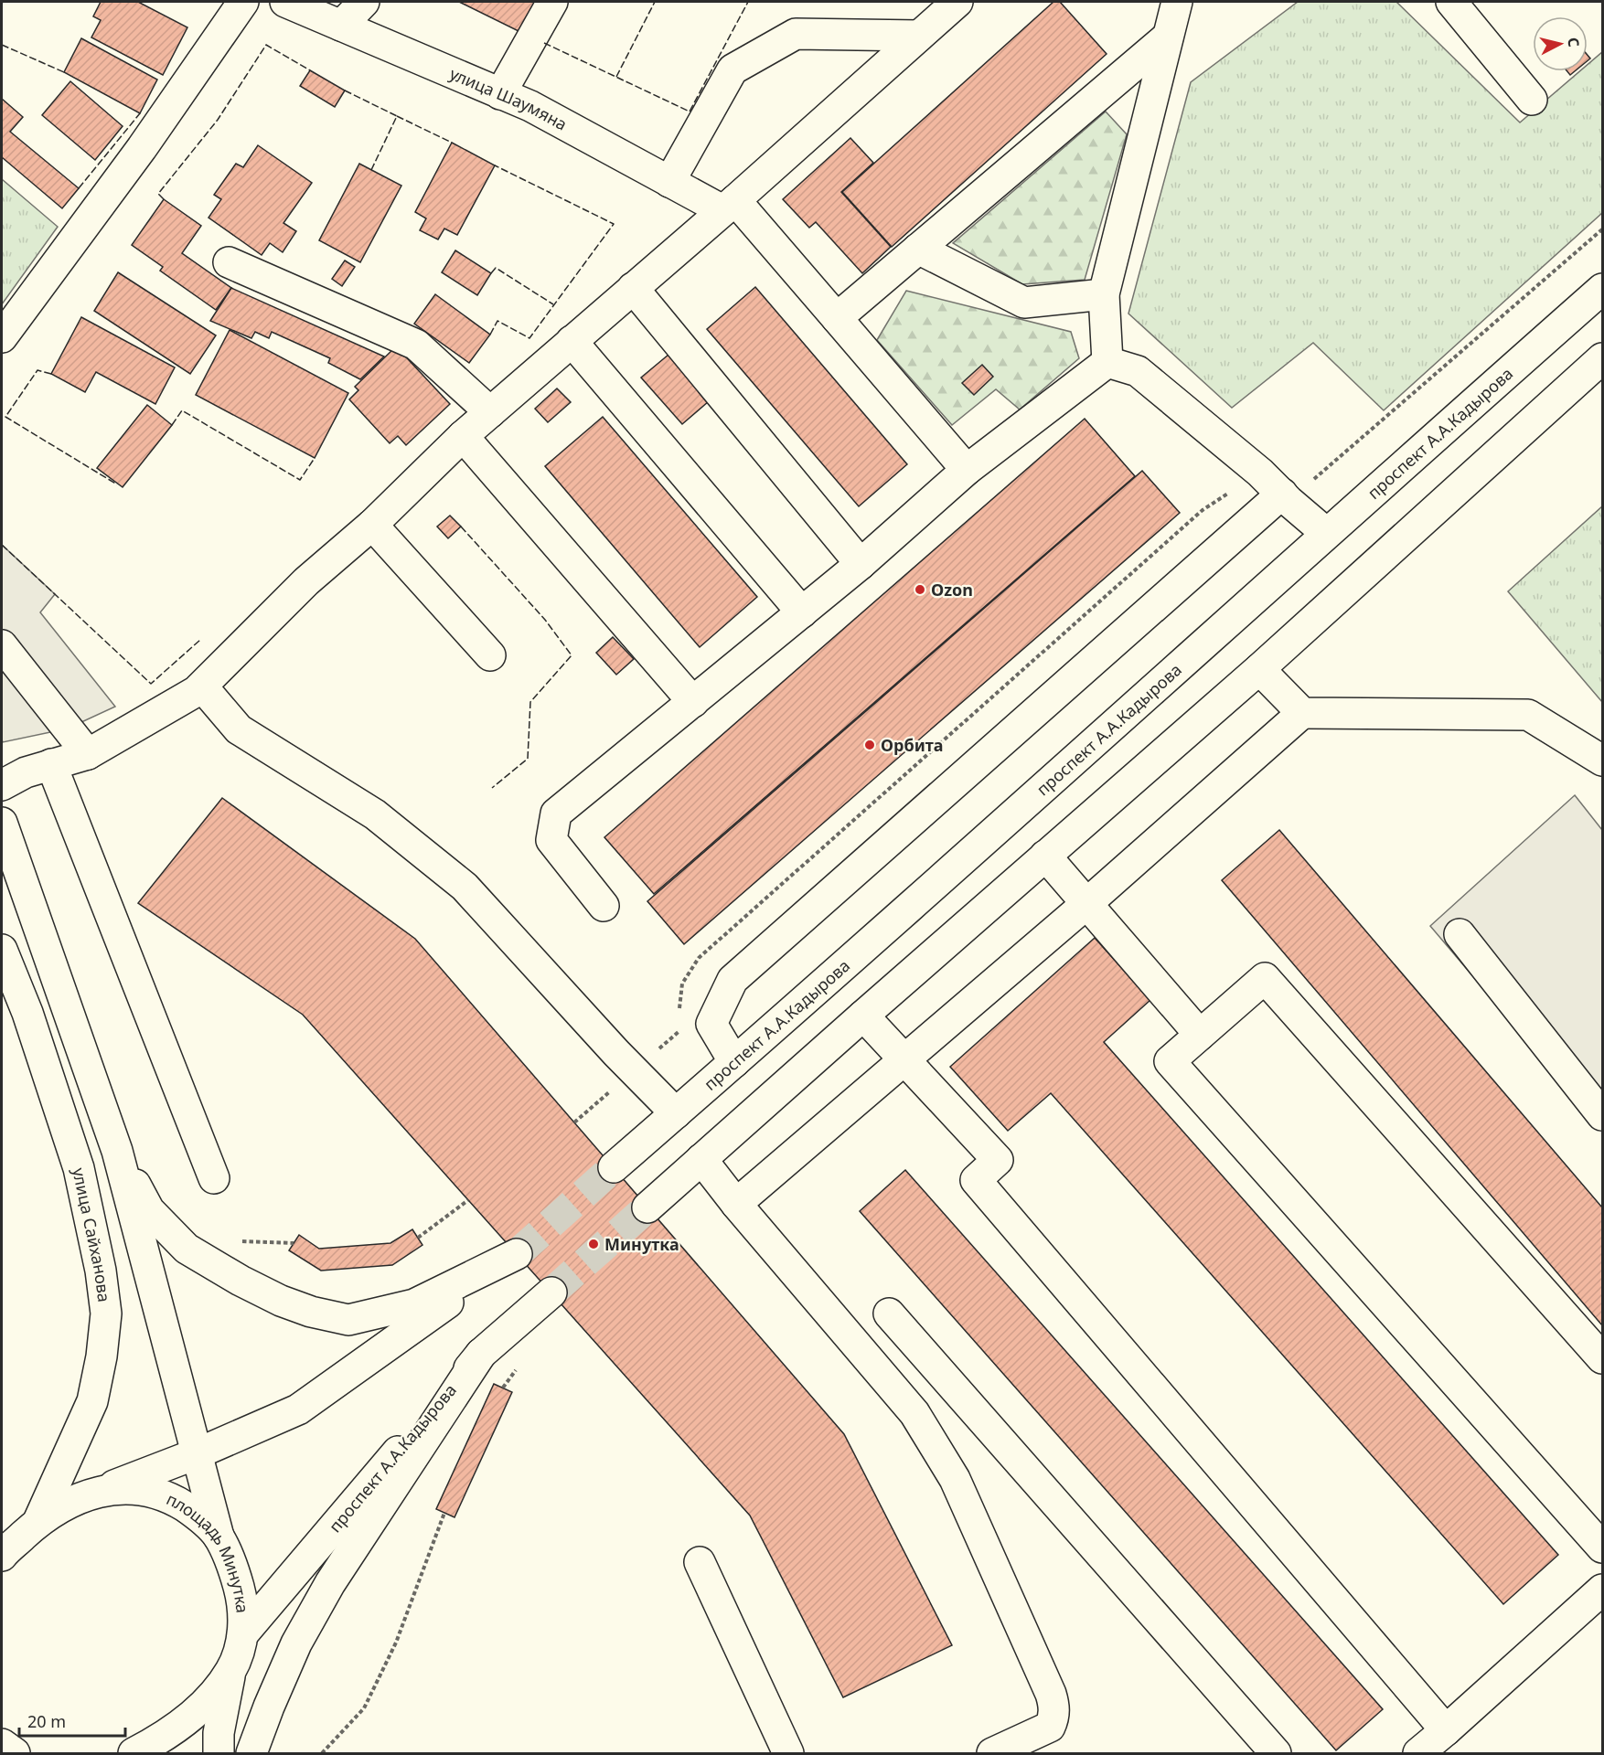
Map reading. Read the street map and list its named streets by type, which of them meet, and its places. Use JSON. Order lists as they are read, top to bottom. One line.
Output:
{"streets":{"main road":["улица Шаумяна","проспект А.А.Кадырова","улица Сайханова","площадь Минутка"]},"crossings":[["проспект А.А.Кадырова","площадь Минутка"],["улица Сайханова","площадь Минутка"]],"places":["Ozon","Орбита","Минутка"],"scale_bar":"20 m","north":"right"}
